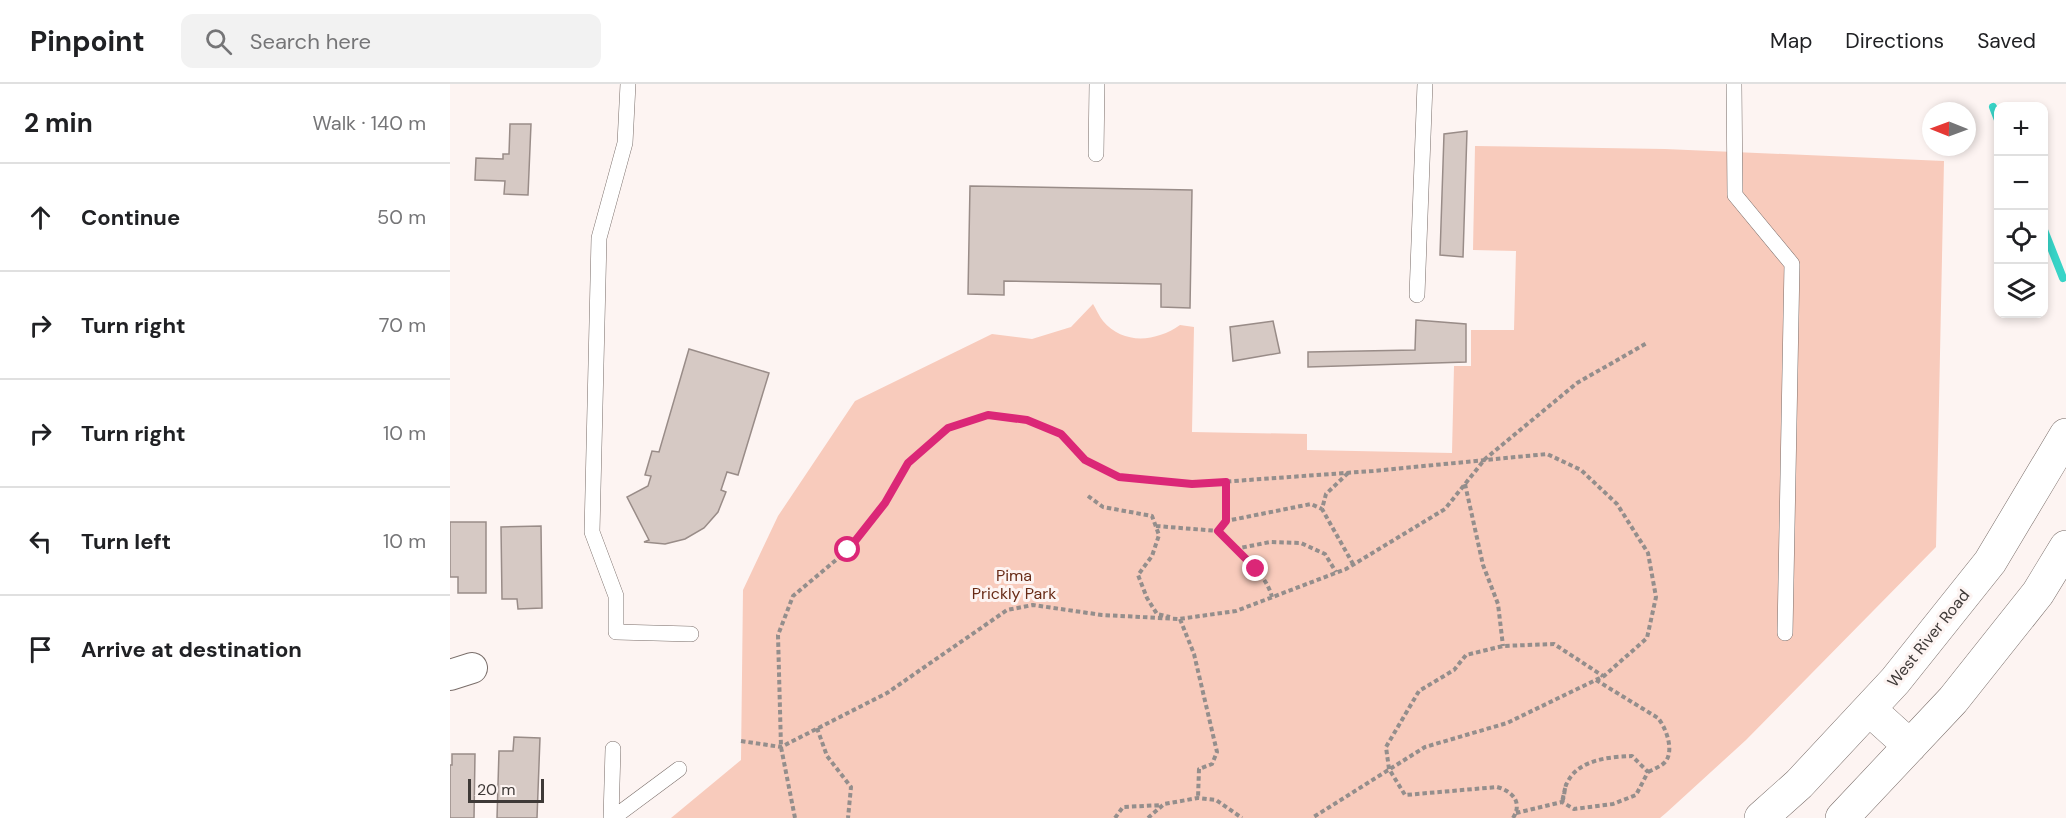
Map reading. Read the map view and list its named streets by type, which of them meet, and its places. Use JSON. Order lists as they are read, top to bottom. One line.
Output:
{"streets":{"main road":["West River Road"]},"parks":["Pima Prickly Park"],"scale_bar":"20 m","north":"left","page":{"header":"Pinpoint","search":"Search here","nav":["Map","Directions","Saved"],"heading":["2 min","Walk · 140 m"],"map_buttons":["+","−"],"list":[["Continue","50 m"],["Turn right","70 m"],["Turn right","10 m"],["Turn left","10 m"],"Arrive at destination"],"scale":"20 m"}}
